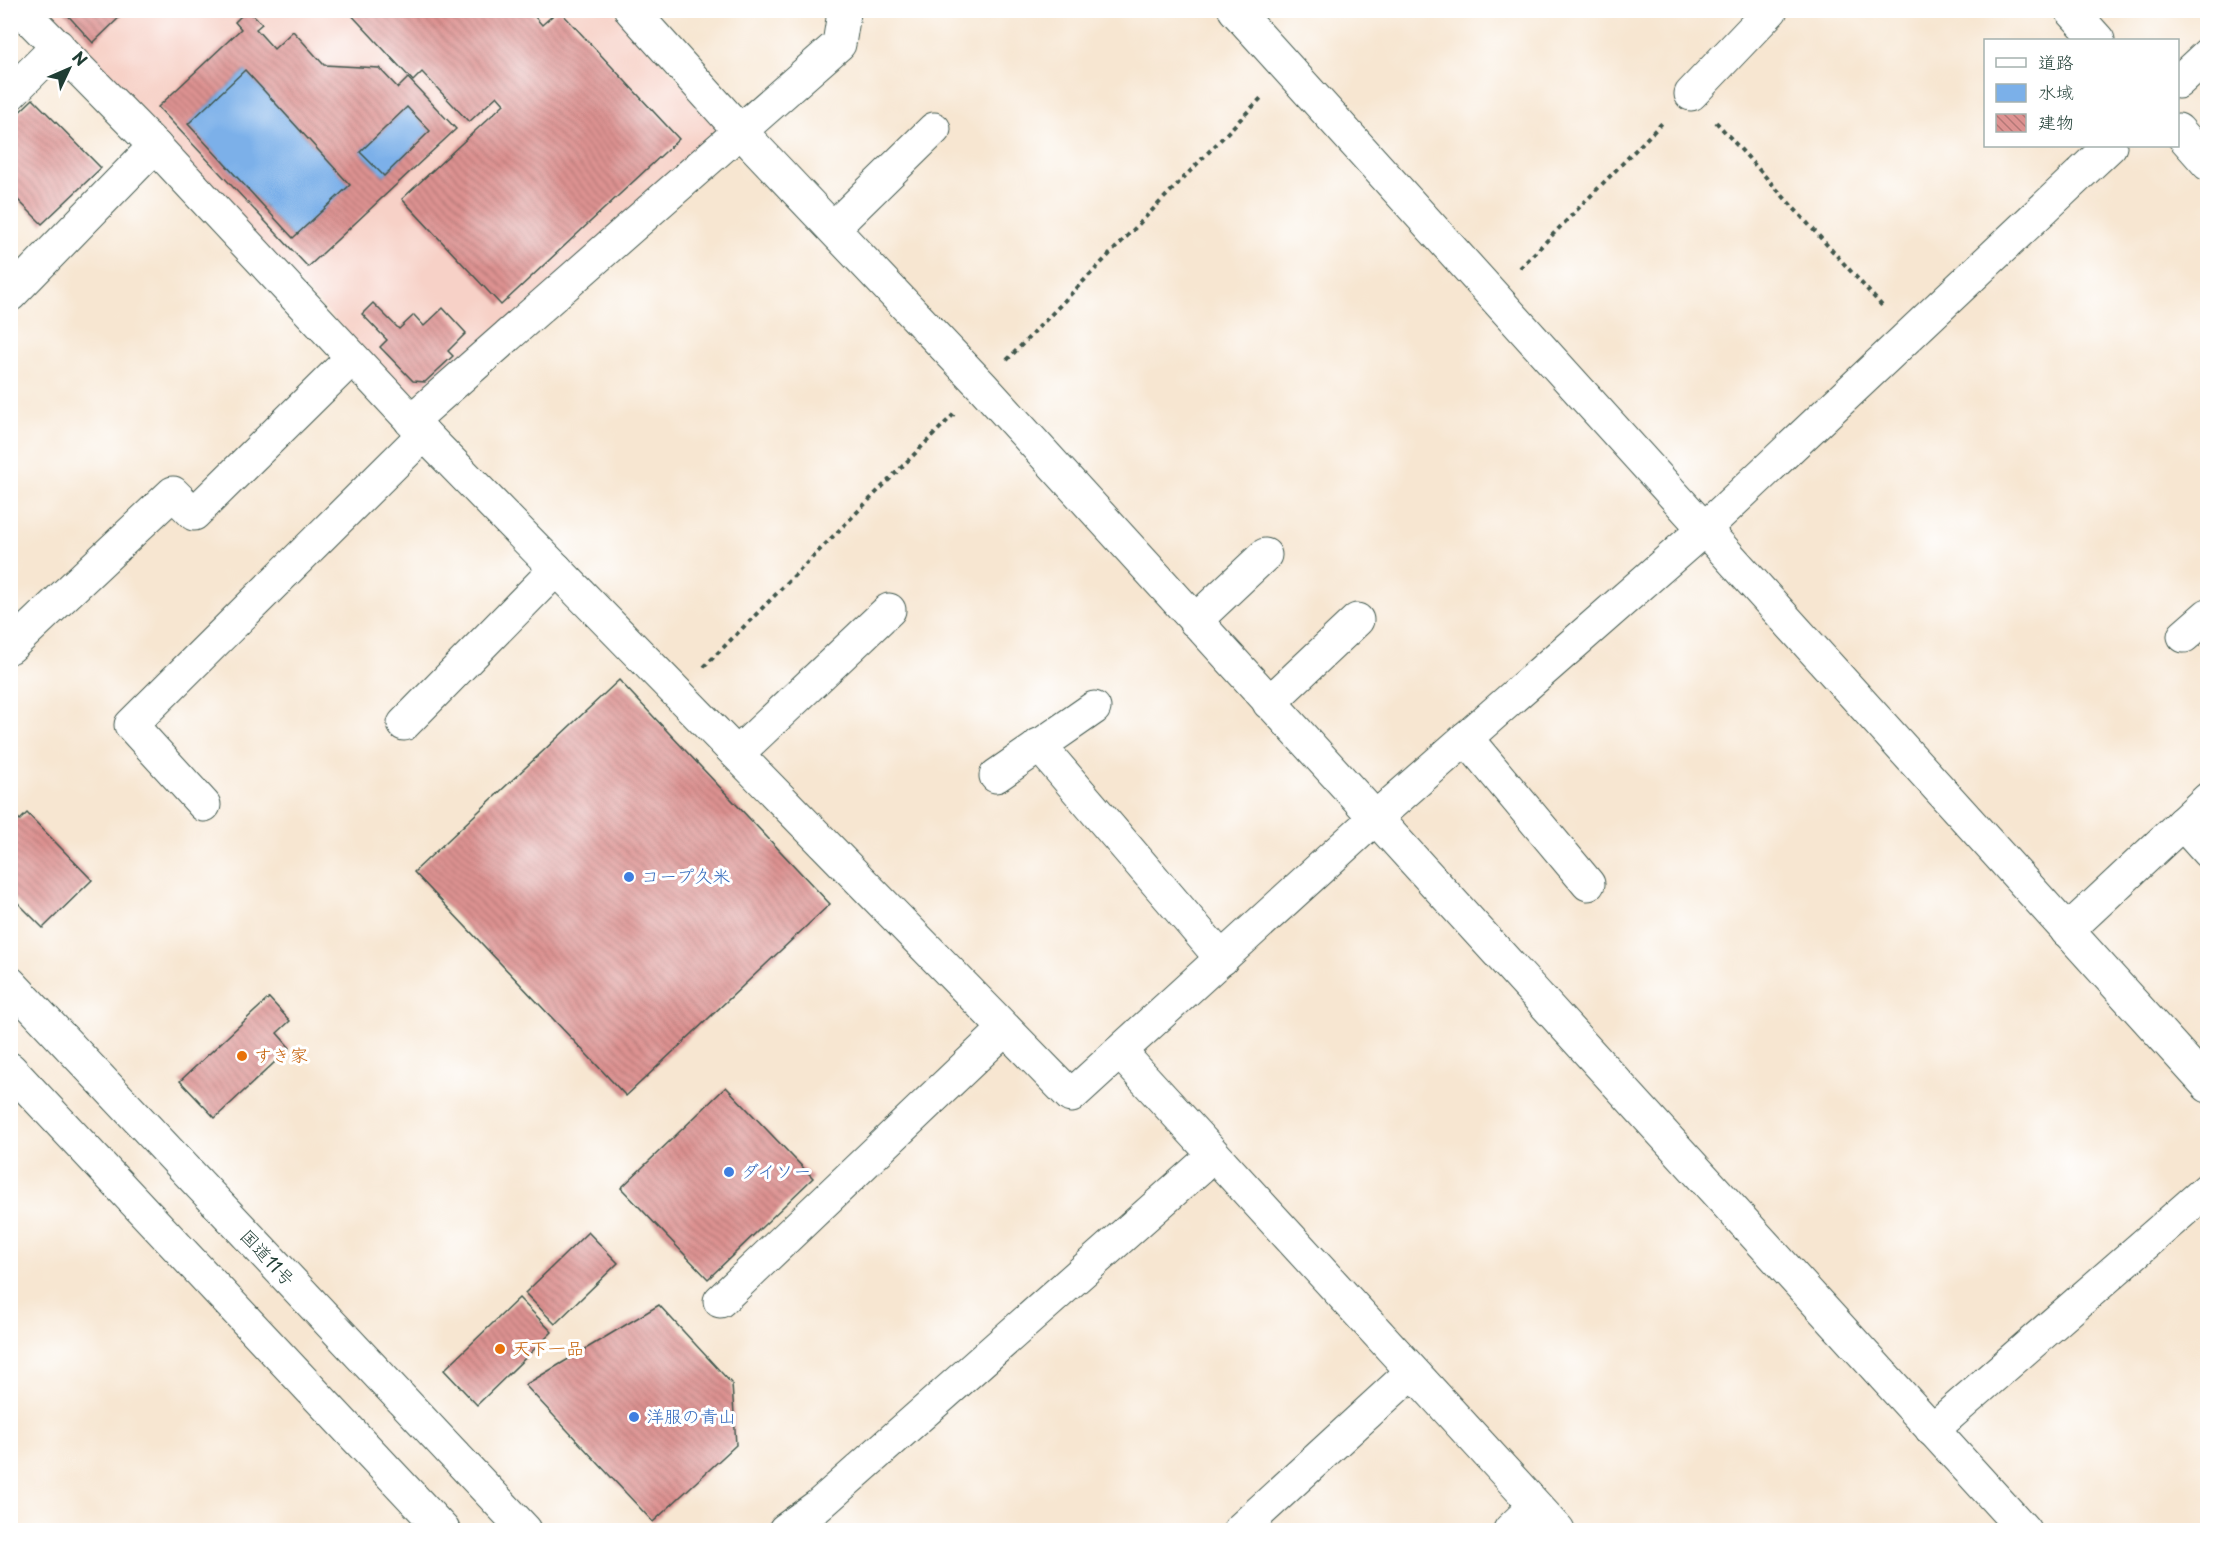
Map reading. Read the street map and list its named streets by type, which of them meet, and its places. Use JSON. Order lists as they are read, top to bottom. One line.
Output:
{"streets":{"main road":["国道11号"]},"places":["コープ久米","すき家","ダイソー","天下一品","洋服の青山"],"legend":["道路","水域","建物"],"north":"top right"}
